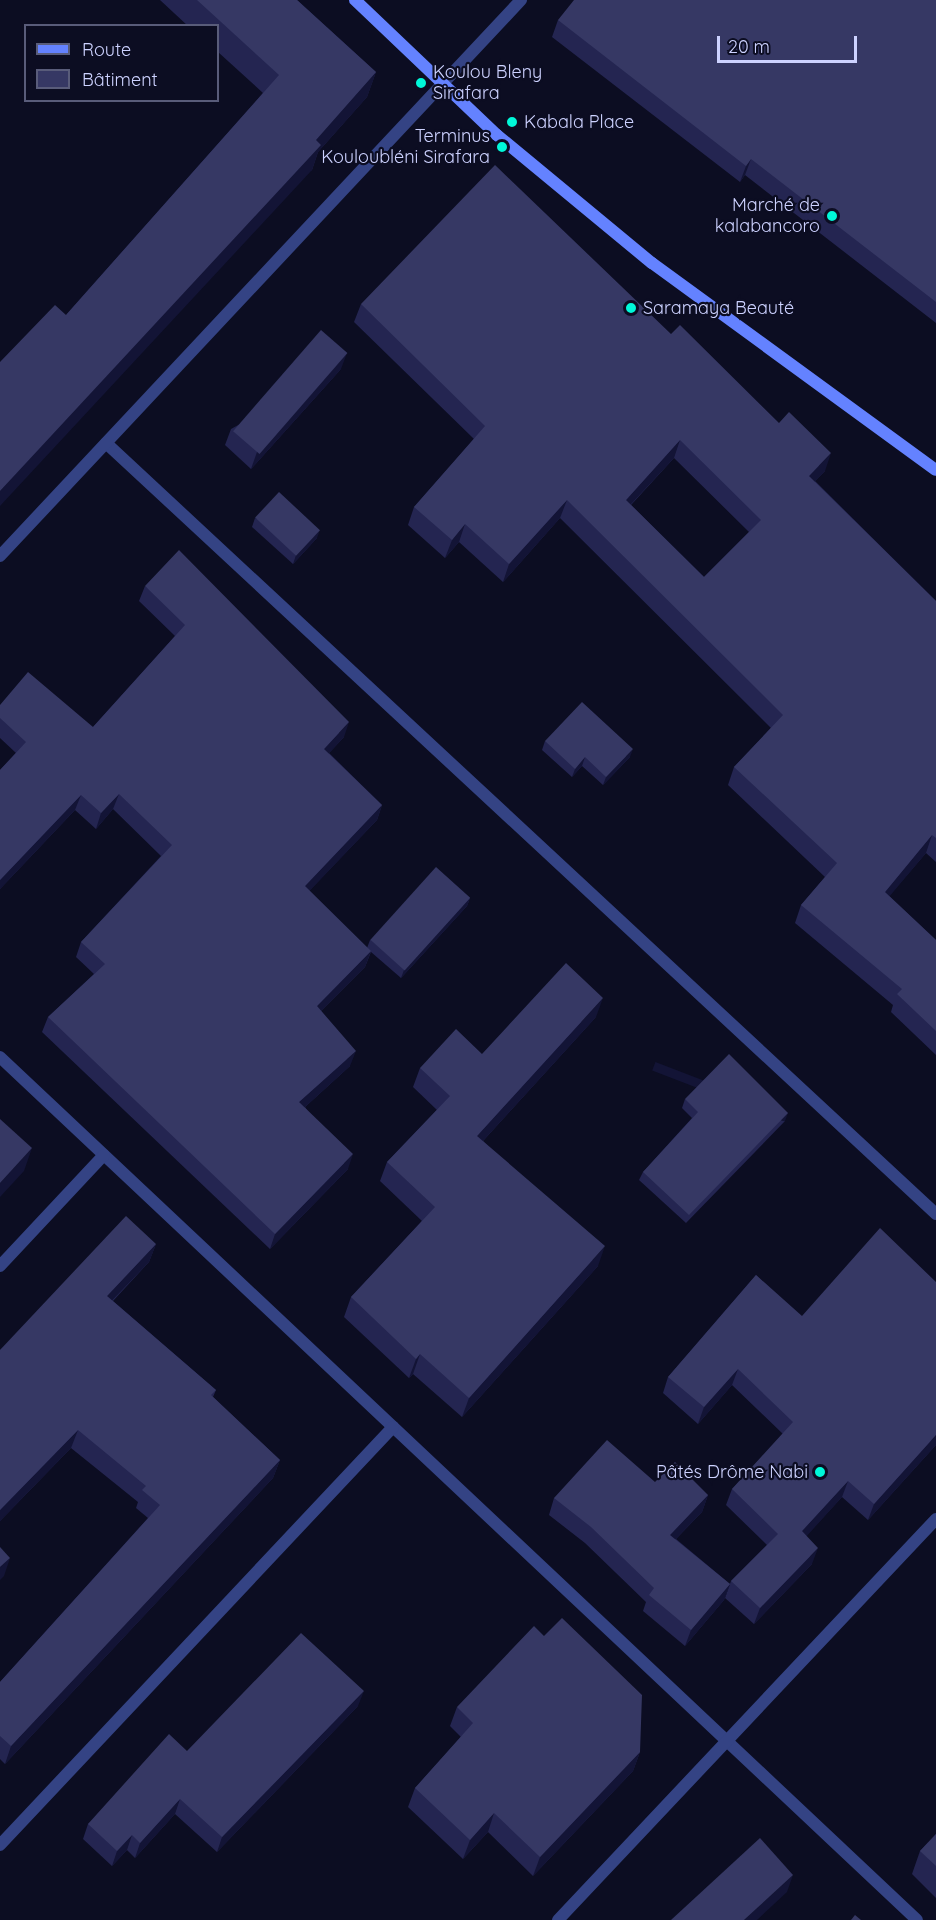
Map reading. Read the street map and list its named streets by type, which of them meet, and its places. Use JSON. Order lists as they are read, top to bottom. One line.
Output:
{"places":["Koulou Bleny Sirafara","Kabala Place","Terminus Kouloubléni Sirafara","Marché de kalabancoro","Saramaya Beauté","Pâtés Drôme Nabi"],"legend":["Route","Bâtiment"],"scale_bar":"20 m"}
